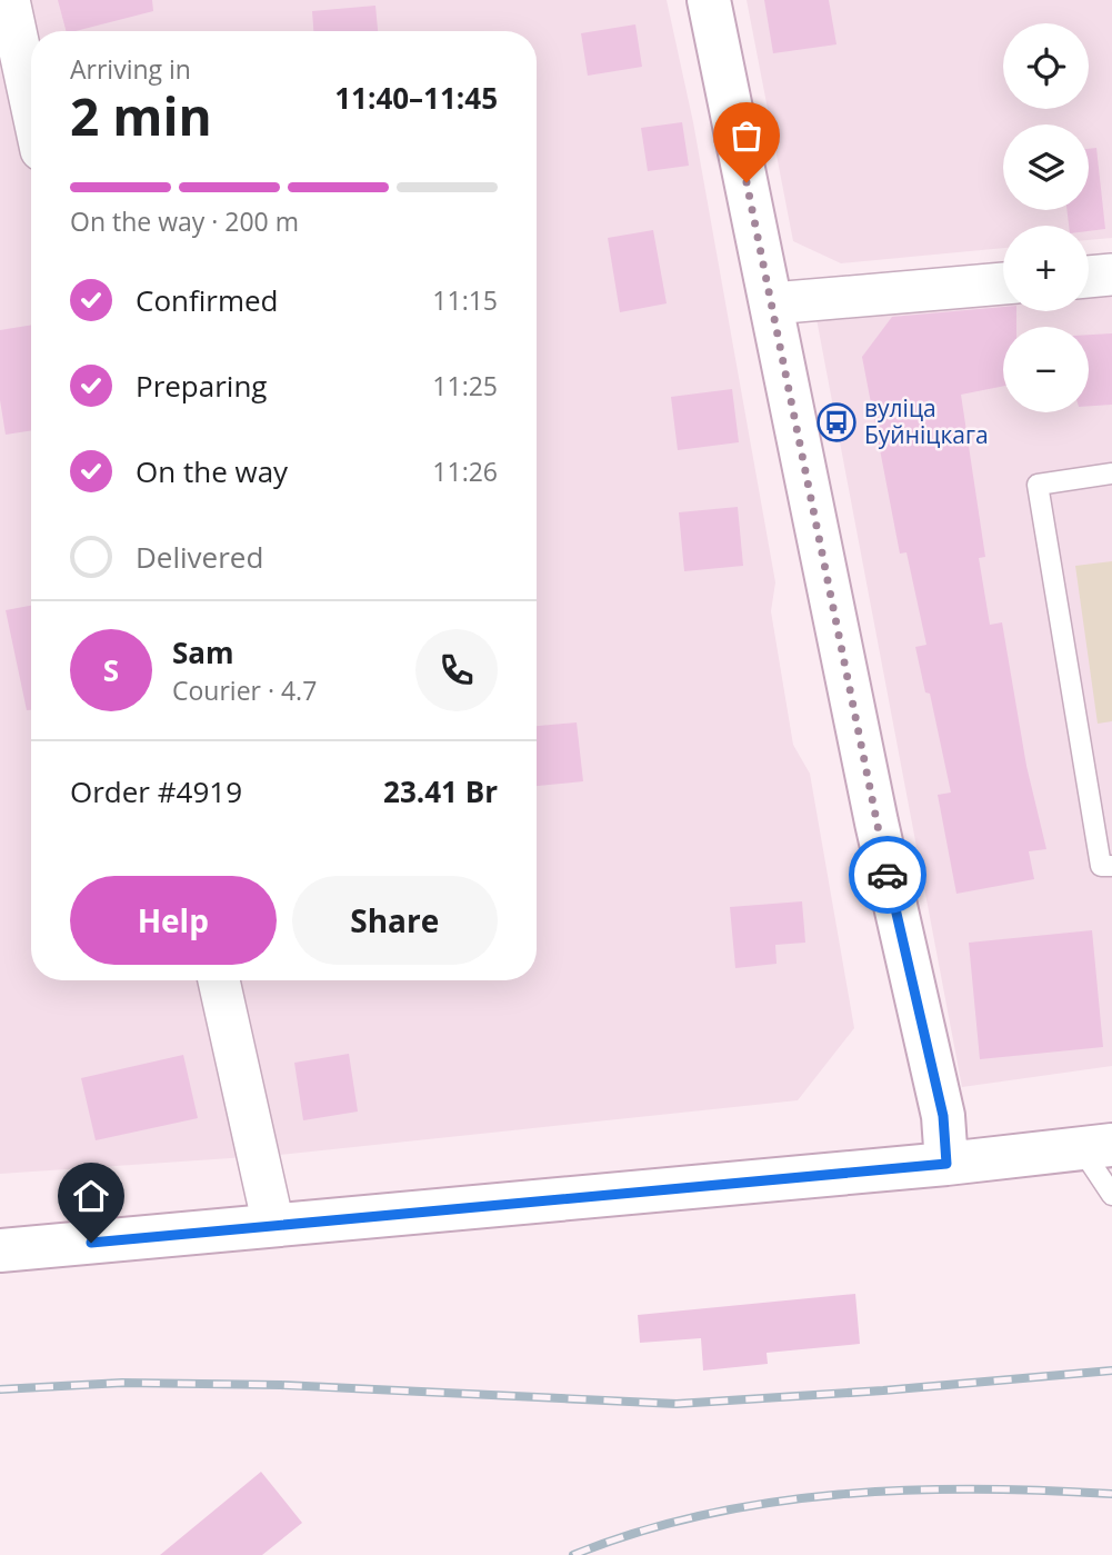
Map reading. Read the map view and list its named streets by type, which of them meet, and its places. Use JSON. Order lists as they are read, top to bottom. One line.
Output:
{"places":{"bus stop":["вуліца Буйніцкага"]},"page":{"map_buttons":["+","−"],"heading":["2 min","Arriving in","11:40–11:45"],"panel":["Sam","Courier · 4.7","Order #4919","23.41 Br"],"bar":"On the way · 200 m","list":[["Confirmed","11:15"],["Preparing","11:25"],["On the way","11:26"],"Delivered"],"round":"S","buttons":["Help","Share"]}}
